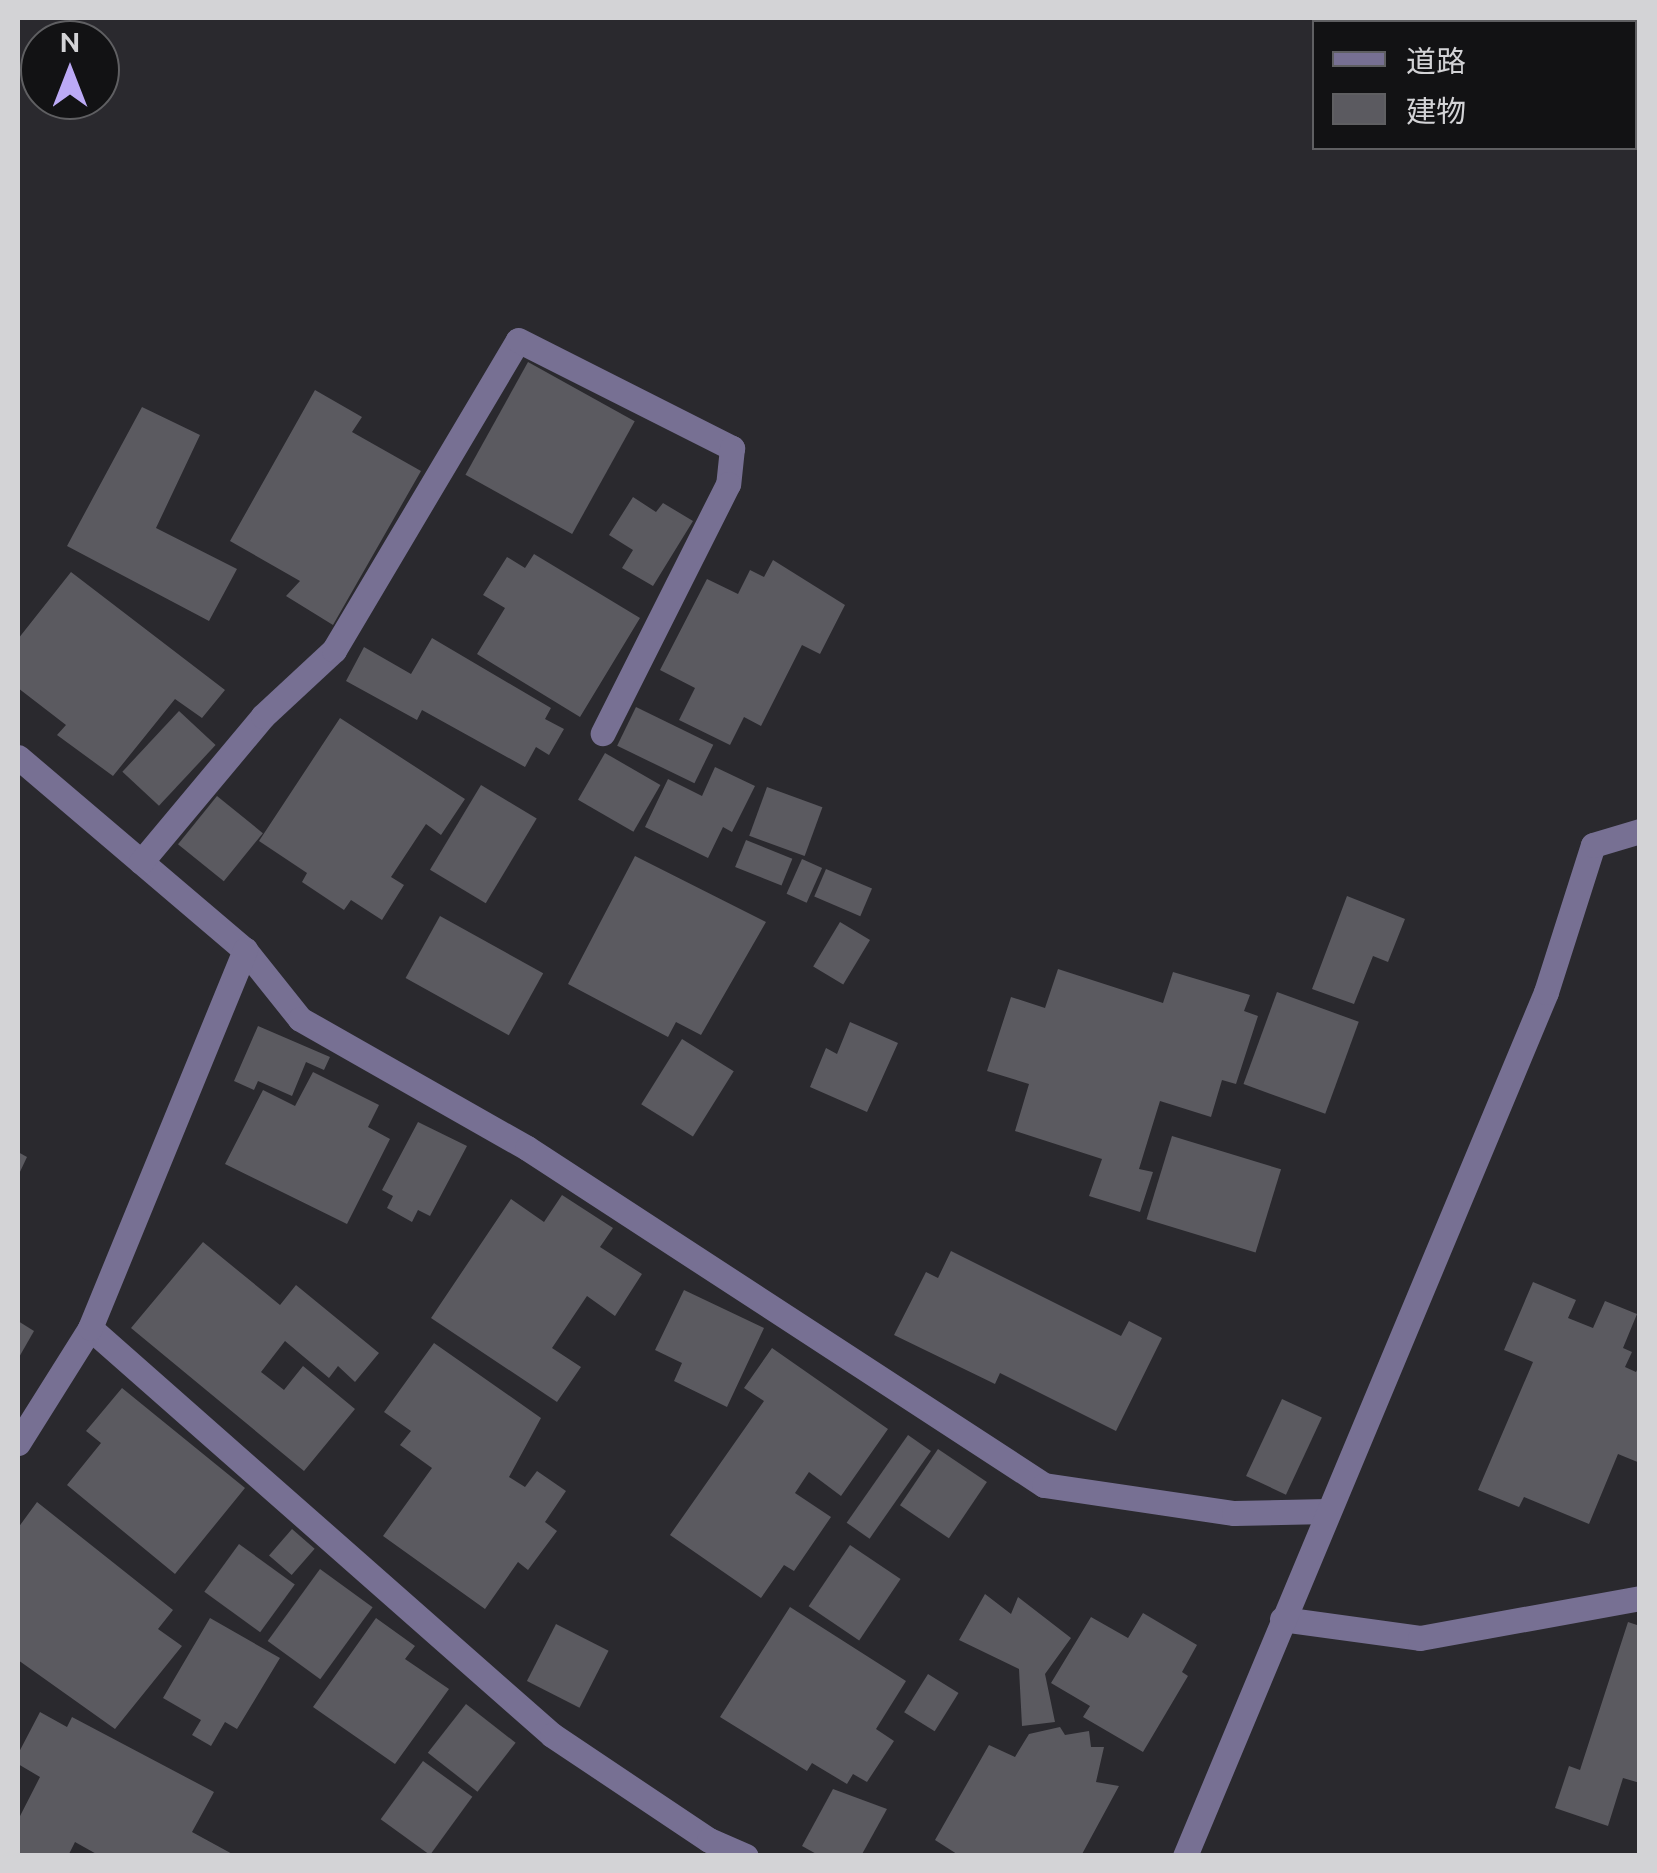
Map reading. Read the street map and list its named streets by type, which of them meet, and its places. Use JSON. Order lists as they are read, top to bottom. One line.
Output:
{"legend":["道路","建物"],"north":"top"}
